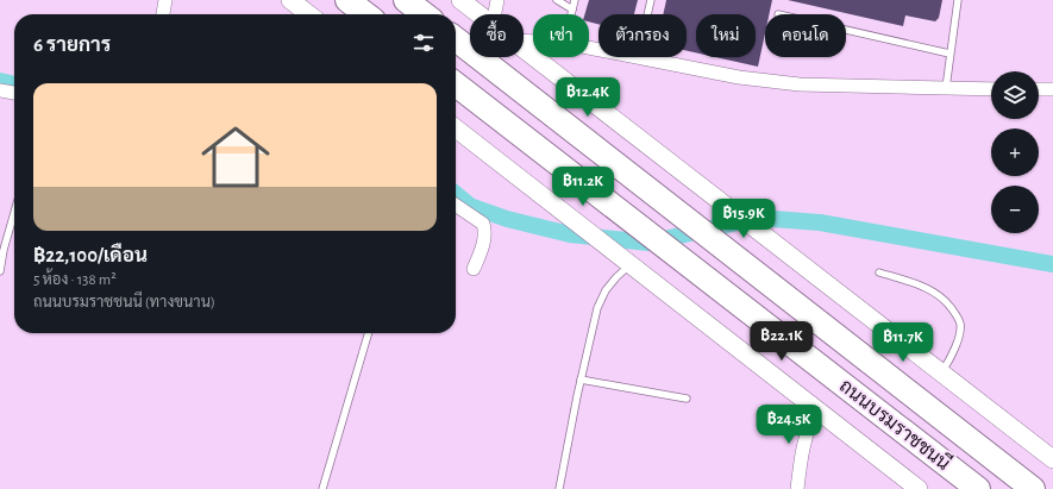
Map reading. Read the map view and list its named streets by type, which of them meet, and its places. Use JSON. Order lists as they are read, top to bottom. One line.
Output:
{"streets":{"highway":["ถนนบรมราชชนนี"]},"page":{"chip":["ซื้อ","เช่า","ตัวกรอง","ใหม่","คอนโด"],"heading":"6 รายการ","map_buttons":["+","−"],"list":[{"name":"฿22,100/เดือน","note":"5 ห้อง · 138 m² · ถนนบรมราชชนนี (ทางขนาน)"}],"price":["฿12.4K","฿11.2K","฿15.9K","฿22.1K","฿11.7K","฿24.5K"]}}
